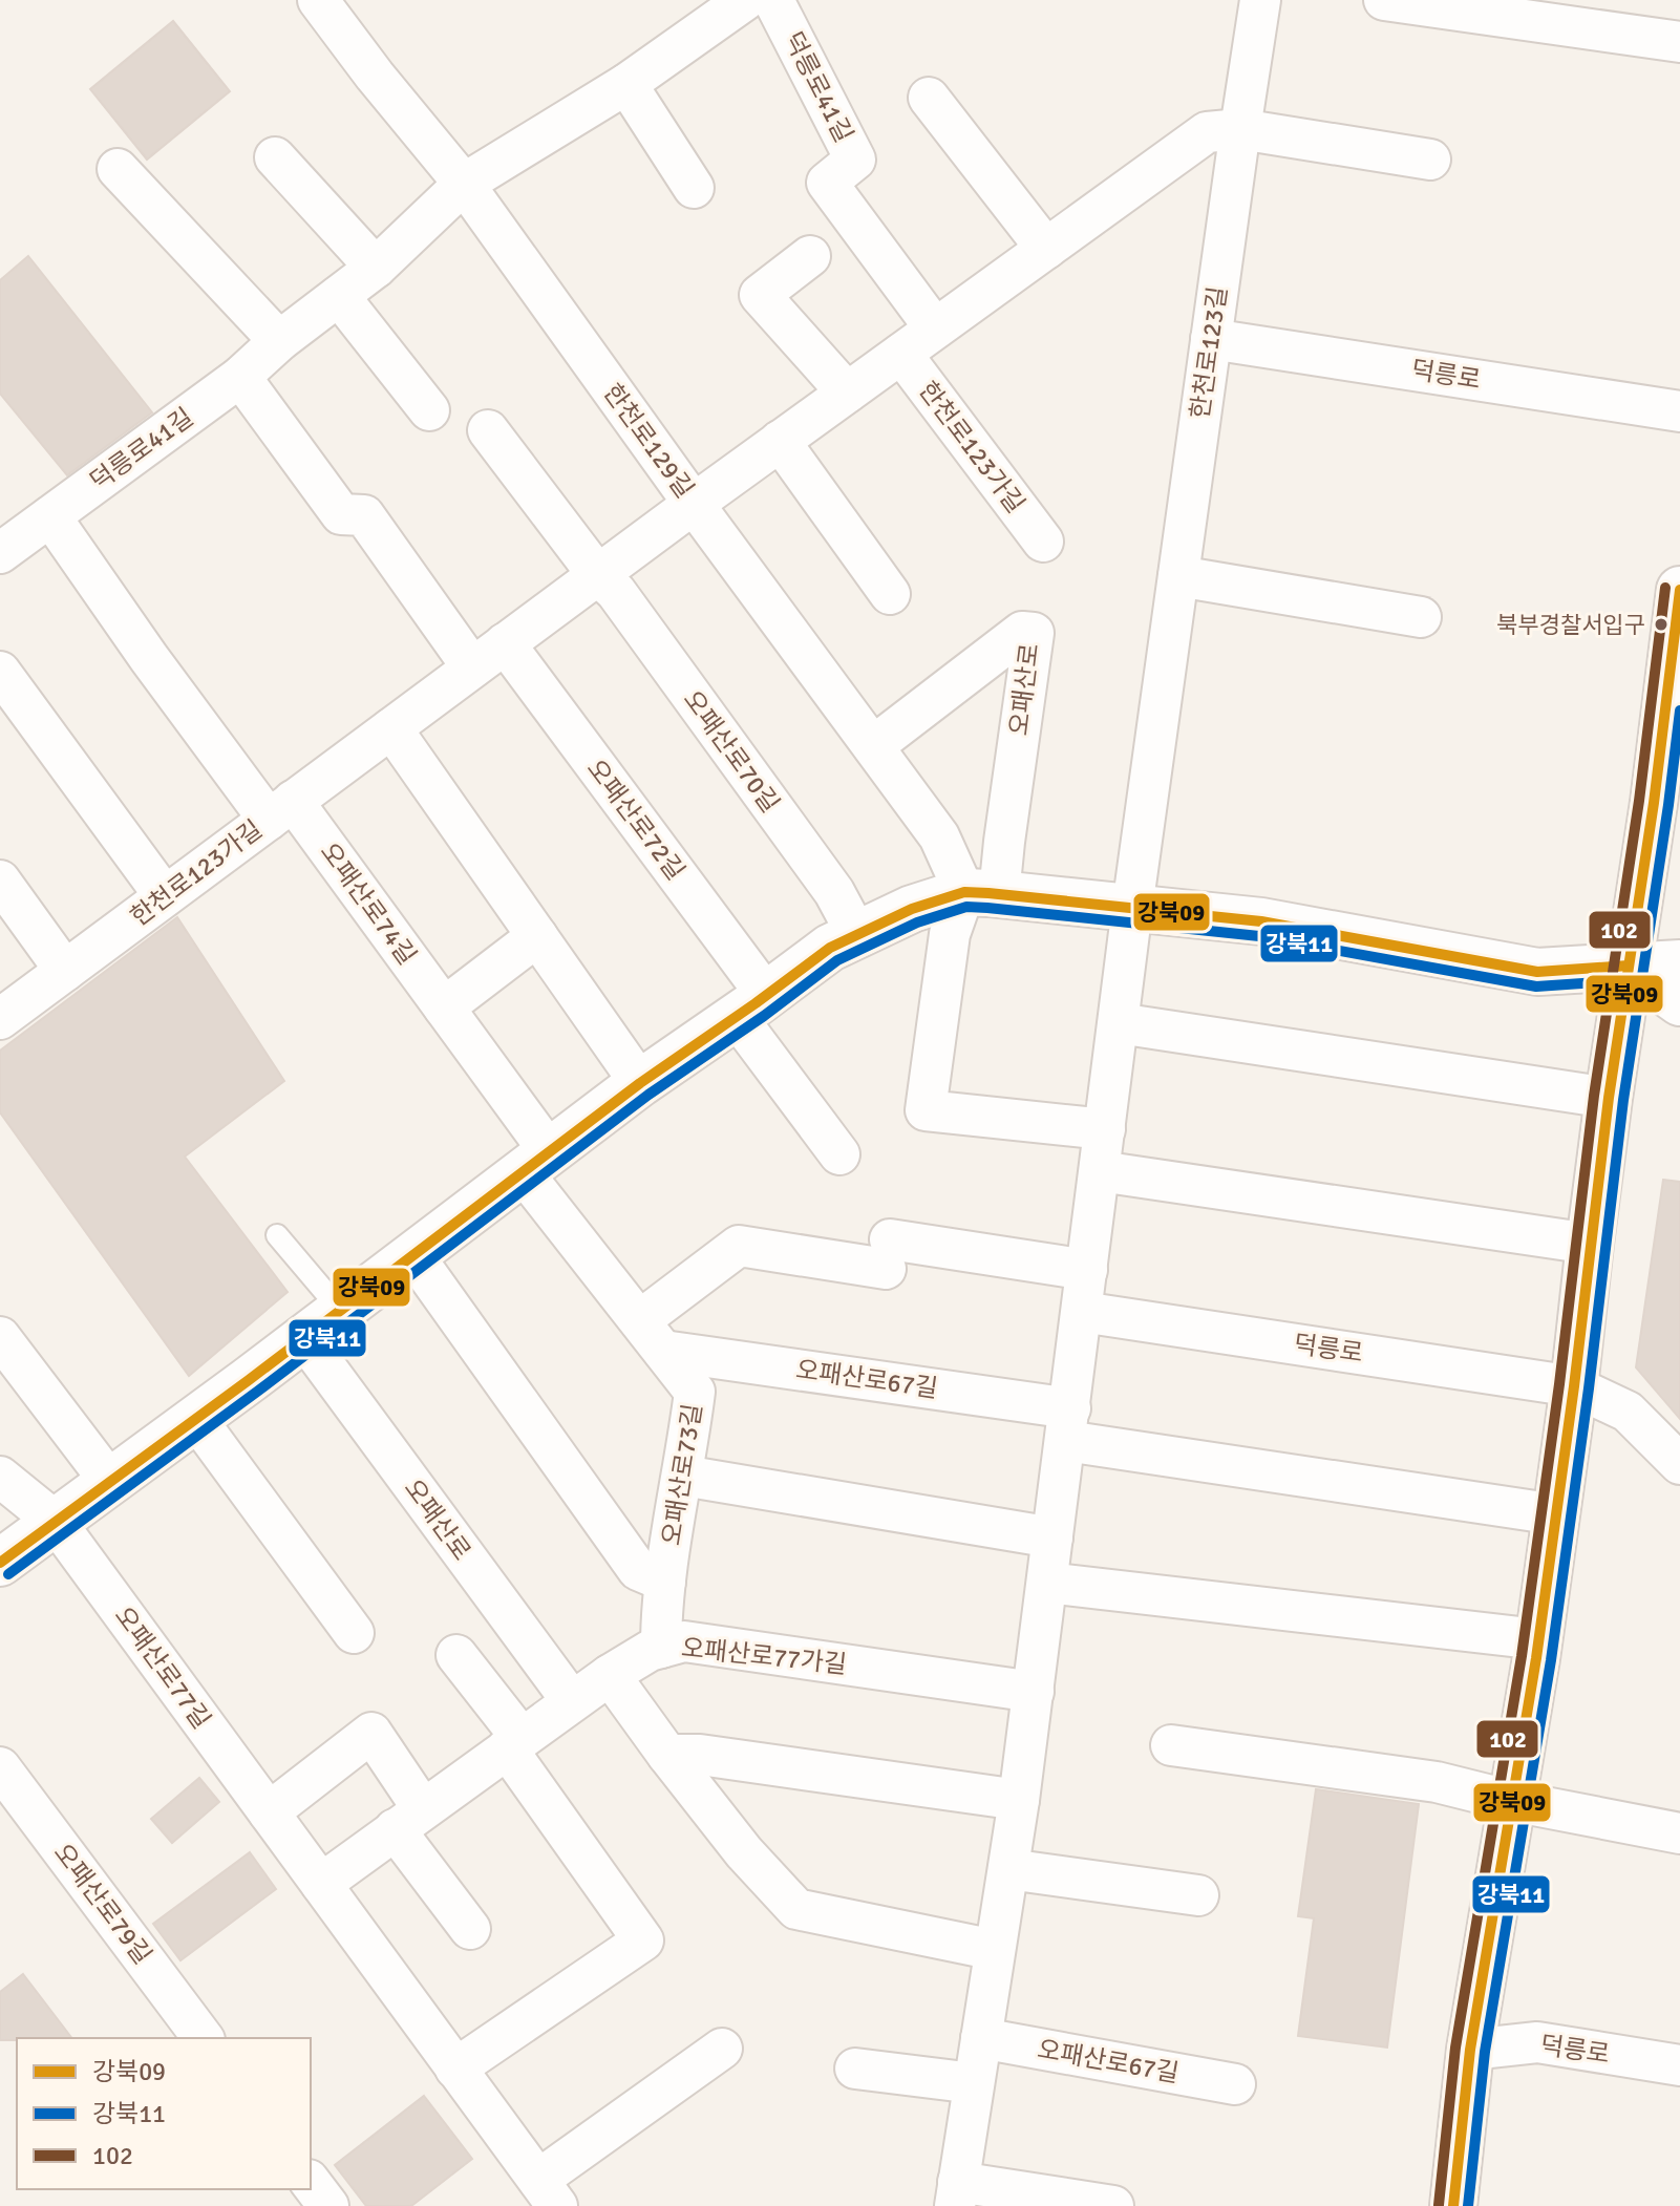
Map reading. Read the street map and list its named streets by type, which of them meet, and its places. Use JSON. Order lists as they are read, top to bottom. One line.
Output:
{"streets":{"street":["덕릉로41길","한천로123길","덕릉로","한천로129길","한천로123가길","오패산로","오패산로70길","오패산로72길","오패산로74길","오패산로67길","오패산로73길","오패산로77가길","오패산로77길","오패산로79길"]},"crossings":[["덕릉로41길","한천로129길"],["덕릉로41길","한천로123가길"],["덕릉로41길","오패산로74길"],["한천로123길","덕릉로"],["한천로123길","한천로123가길"],["한천로129길","한천로123가길"],["한천로129길","오패산로"],["한천로123가길","오패산로70길"],["한천로123가길","오패산로72길"],["한천로123가길","오패산로74길"],["오패산로","오패산로77가길"],["오패산로74길","오패산로73길"],["오패산로67길","오패산로73길"],["오패산로73길","오패산로77가길"],["오패산로77가길","오패산로77길"]],"places":["북부경찰서입구"],"lines":["transit line 102","transit line 강북09","transit line 강북11"],"legend":["강북09","강북11","102"]}
